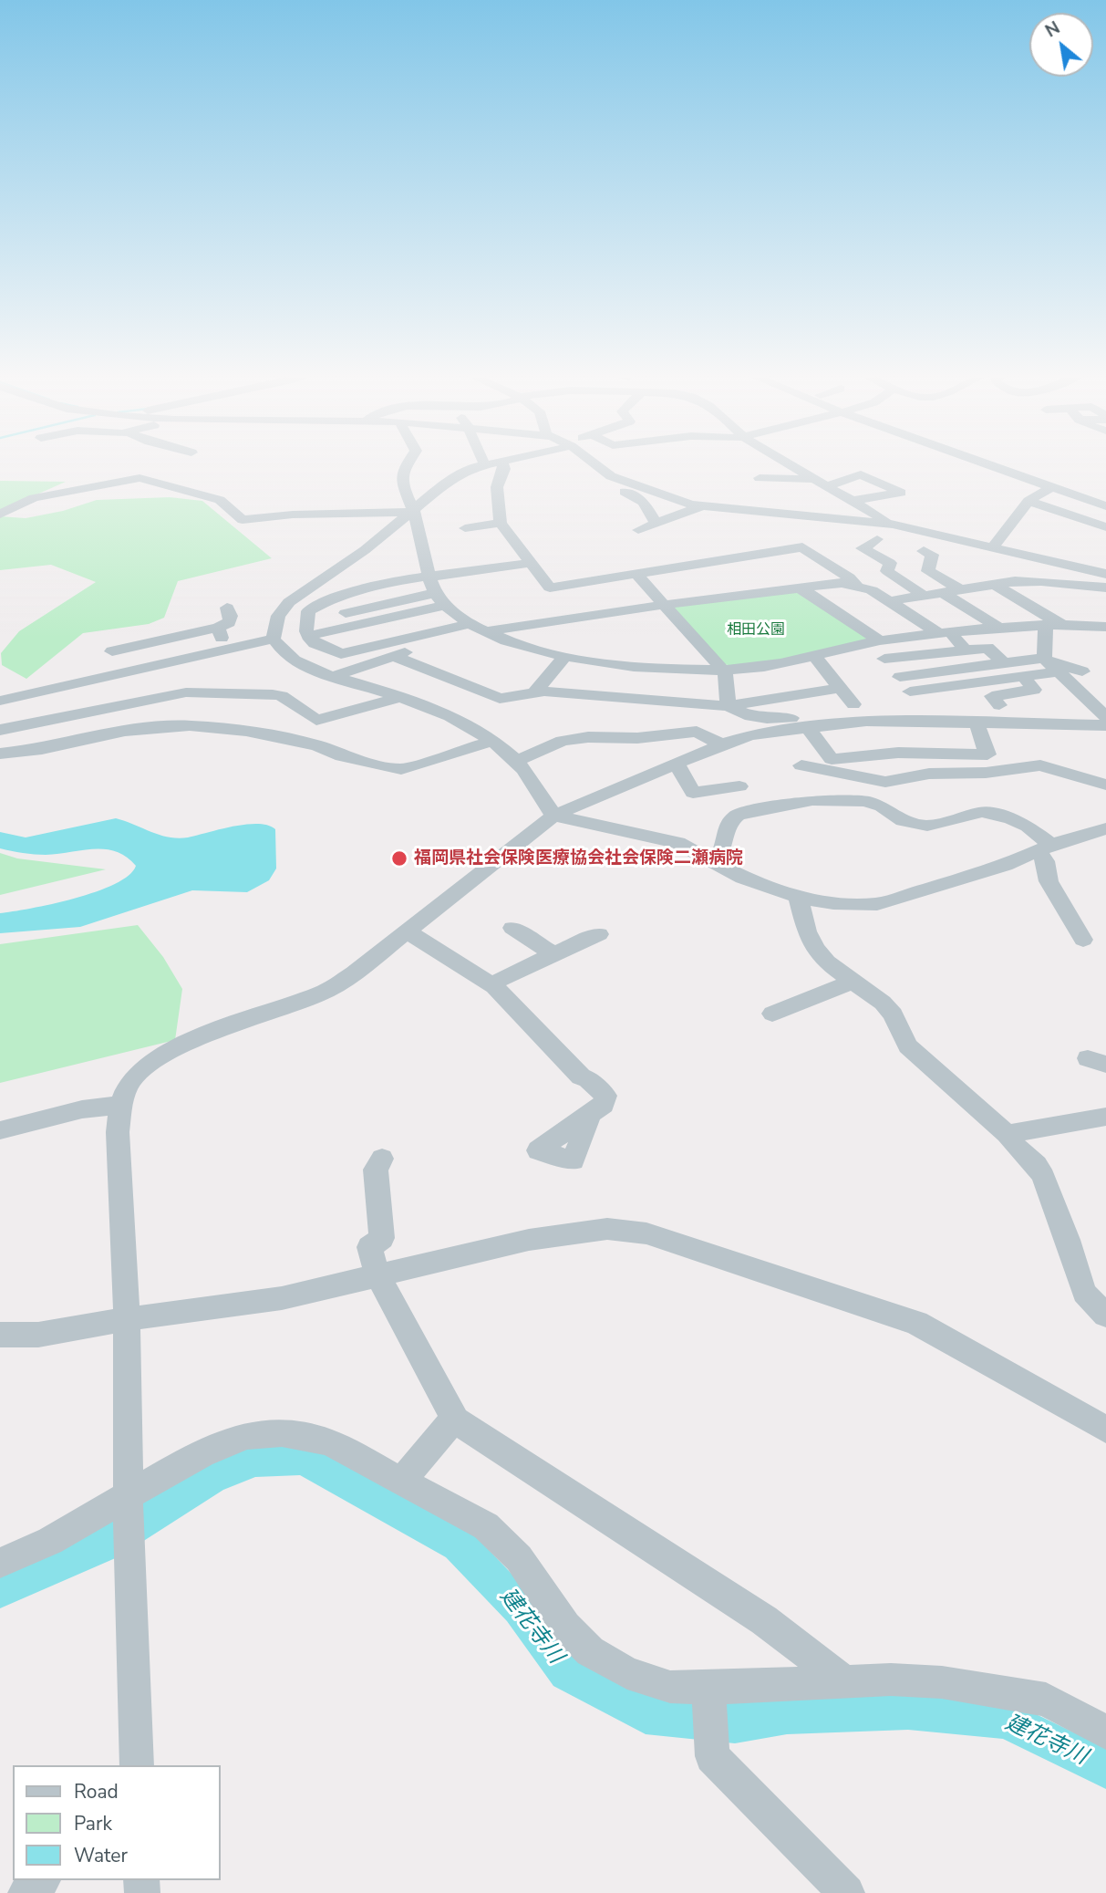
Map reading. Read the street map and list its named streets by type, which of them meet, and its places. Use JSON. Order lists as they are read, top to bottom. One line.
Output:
{"water":["建花寺川"],"parks":["相田公園"],"places":["福岡県社会保険医療協会社会保険二瀬病院"],"legend":["Road","Park","Water"],"north":"top left"}
